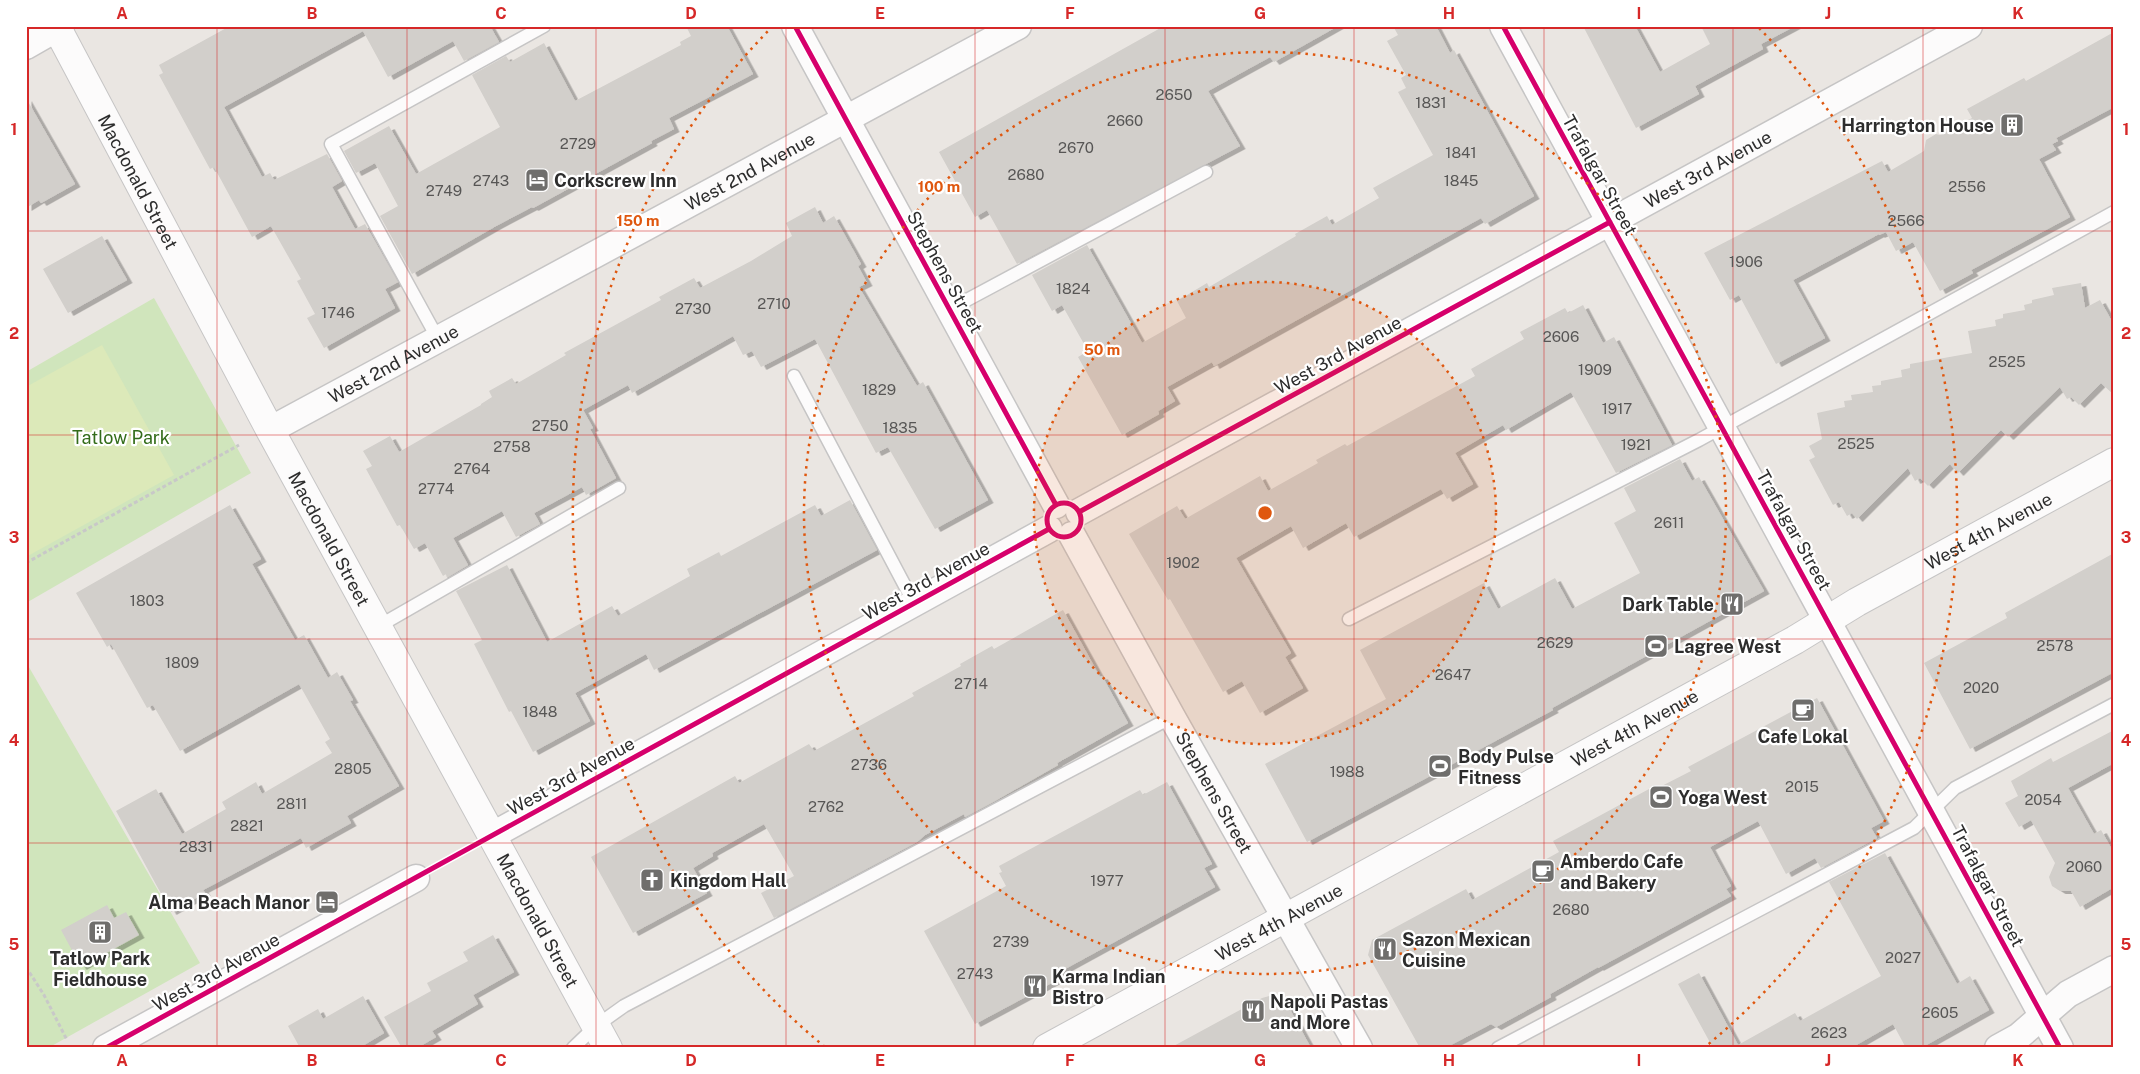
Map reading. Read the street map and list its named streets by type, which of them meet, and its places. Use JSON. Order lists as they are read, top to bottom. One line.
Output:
{"streets":{"main road":["Macdonald Street","West 4th Avenue"],"street":["West 3rd Avenue","West 2nd Avenue","Trafalgar Street","Stephens Street"]},"crossings":[["West 3rd Avenue","Trafalgar Street"],["West 3rd Avenue","Macdonald Street"],["West 3rd Avenue","Stephens Street"],["West 2nd Avenue","Macdonald Street"],["West 2nd Avenue","Stephens Street"],["Trafalgar Street","West 4th Avenue"],["Stephens Street","West 4th Avenue"]],"parks":["Tatlow Park"],"places":{"building":["Harrington House","Tatlow Park Fieldhouse"],"hotel":["Corkscrew Inn","Alma Beach Manor"],"restaurant":["Dark Table","Sazon Mexican Cuisine","Karma Indian Bistro","Napoli Pastas and More"],"sports":["Lagree West","Body Pulse Fitness","Yoga West"],"cafe":["Cafe Lokal","Amberdo Cafe and Bakery"],"church":["Kingdom Hall"]},"house_numbers":["2650","1831","2660","2729","2670","1841","2680","2743","1845","2556","2749","2566","1906","1824","2710","2730","1746","2606","2525","1909","1829","1917","2750","1835","2525","1921","2758","2764","2774","2611","1902","1803","2629","2578","1809","2647","2714","2020","1848","2736","2805","1988","2015","2054","2811","2762","2821","2831","2060","1977","2680","2739","2027","2743","2605","2623"],"grid":{"columns":["A","B","C","D","E","F","G","H","I","J","K"],"rows":["1","2","3","4","5"]},"rings":["100 m","150 m","50 m"]}
